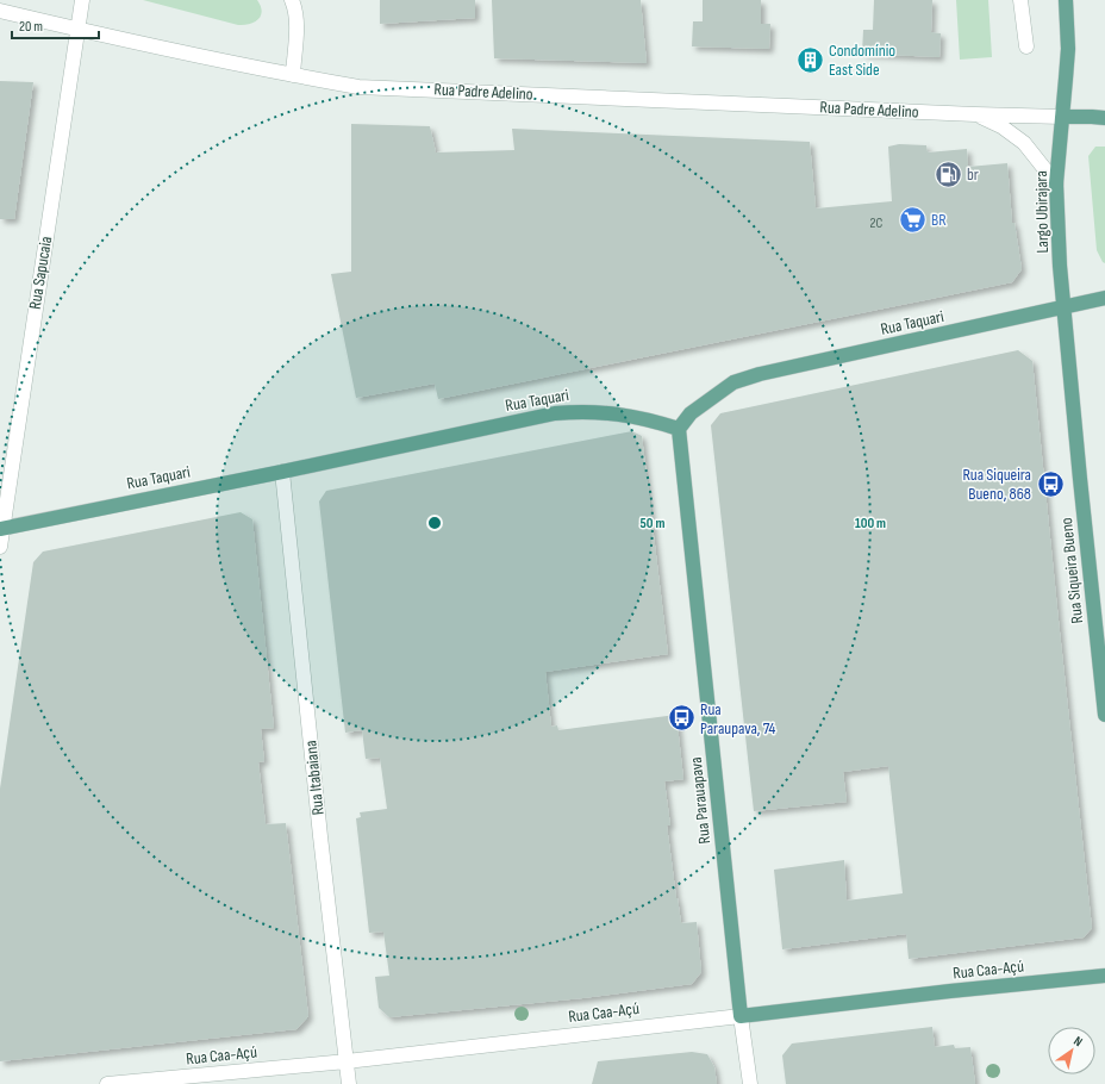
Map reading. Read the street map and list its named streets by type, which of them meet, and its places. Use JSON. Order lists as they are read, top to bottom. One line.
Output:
{"streets":{"main road":["Largo Ubirajara","Rua Taquari","Rua Siqueira Bueno","Rua Parauapava","Rua Caa-Açú"],"street":["Rua Padre Adelino","Rua Sapucaia","Rua Itabaiana"]},"crossings":[["Rua Padre Adelino","Largo Ubirajara"],["Rua Padre Adelino","Rua Sapucaia"],["Largo Ubirajara","Rua Taquari"],["Largo Ubirajara","Rua Siqueira Bueno"],["Rua Sapucaia","Rua Taquari"],["Rua Taquari","Rua Siqueira Bueno"],["Rua Taquari","Rua Itabaiana"],["Rua Taquari","Rua Parauapava"],["Rua Itabaiana","Rua Caa-Açú"],["Rua Parauapava","Rua Caa-Açú"]],"places":{"building":["Condomínio East Side"],"fuel station":["br"],"supermarket":["BR"],"bus stop":["Rua Siqueira Bueno, 868","Rua Paraupava, 74"]},"house_numbers":["2C"],"scale_bar":"20 m","north":"top right","rings":["50 m","100 m"]}
